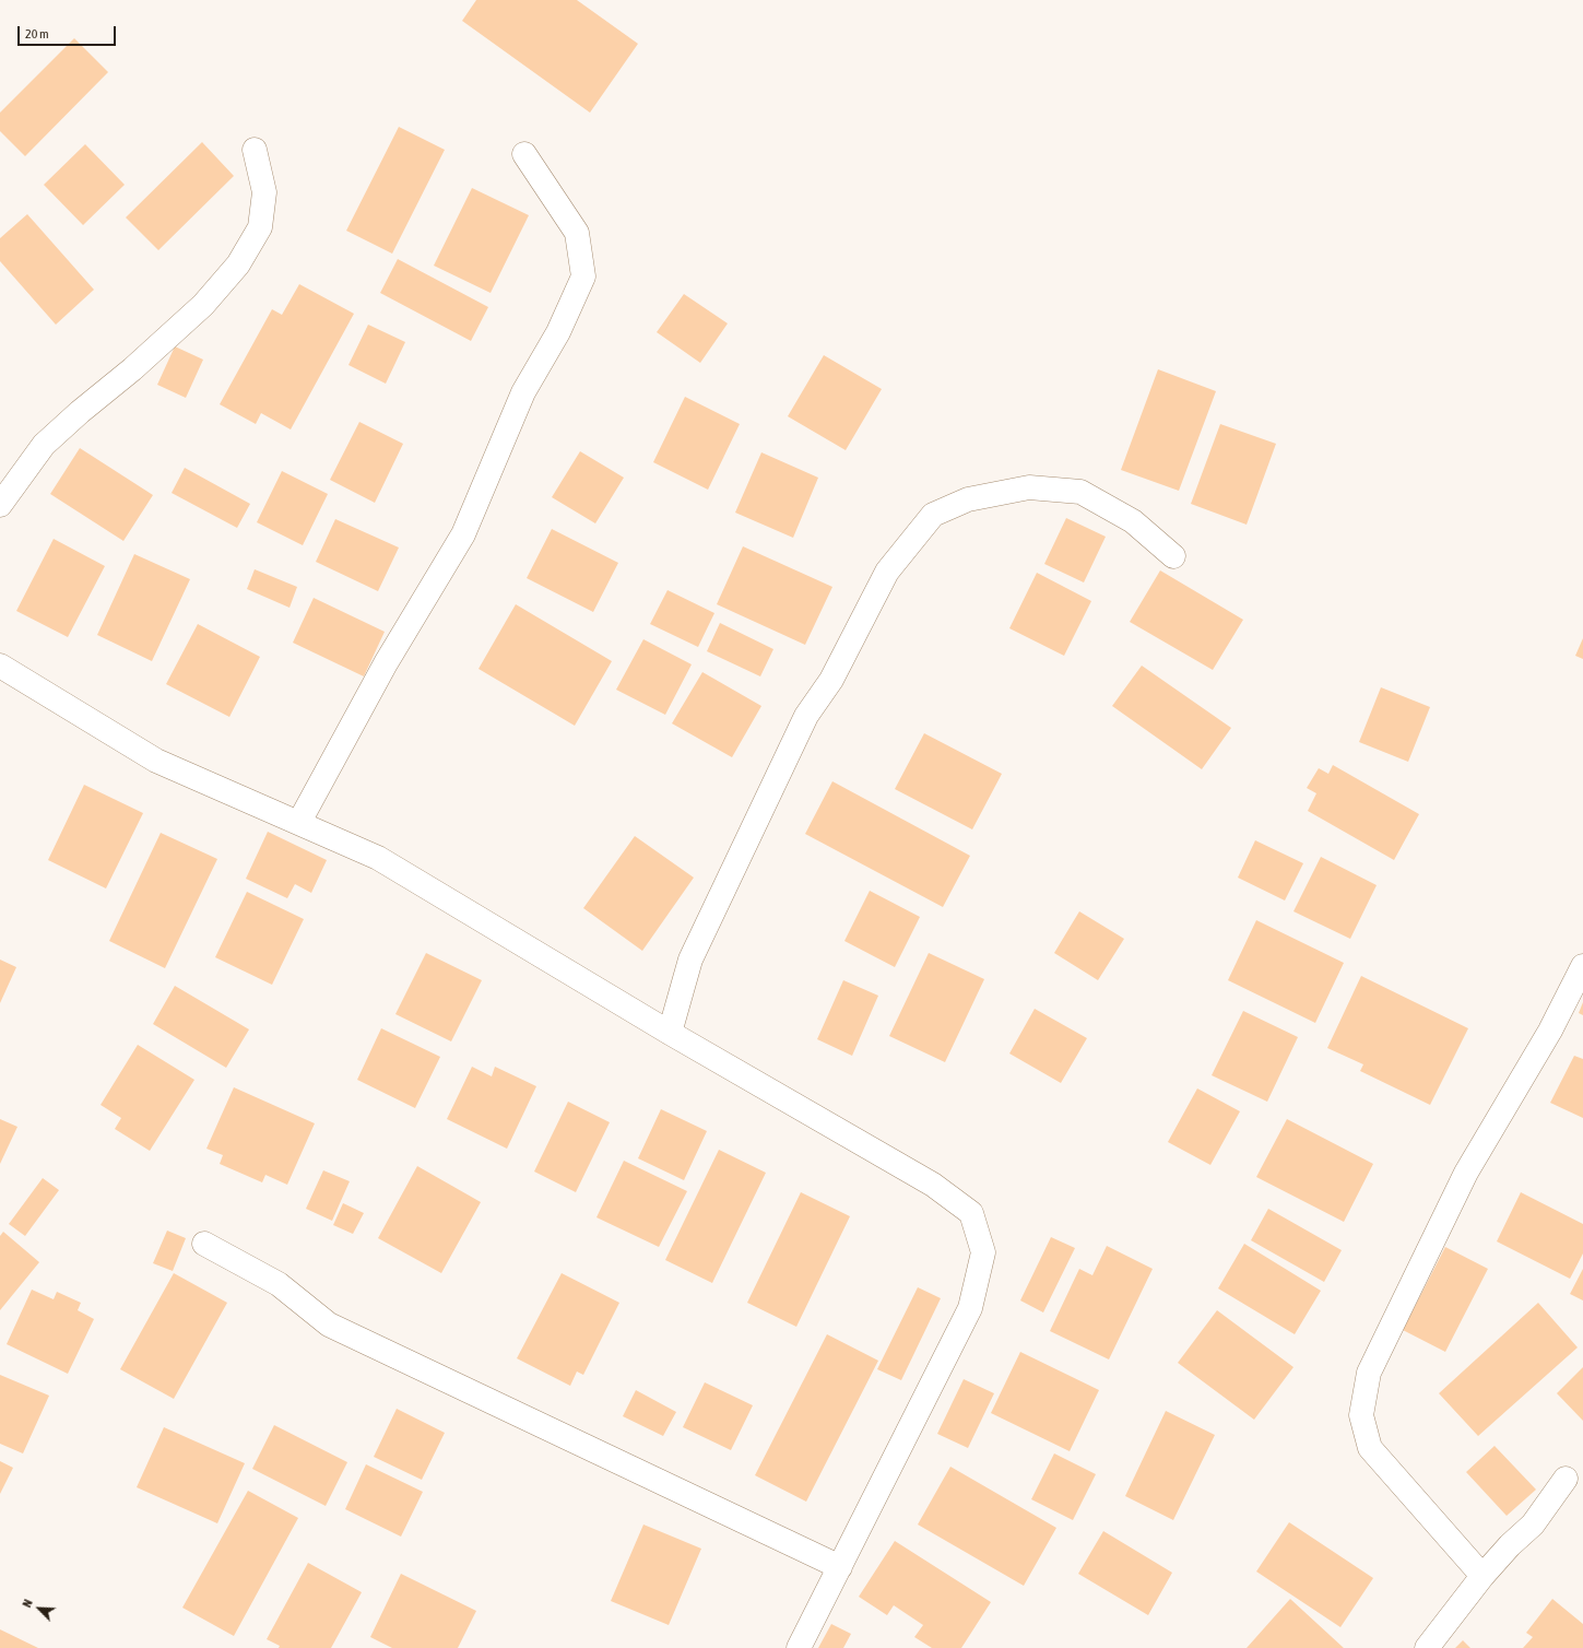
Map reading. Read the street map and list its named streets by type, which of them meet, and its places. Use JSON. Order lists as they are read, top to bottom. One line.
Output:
{"scale_bar":"20 m","north":"top left"}
